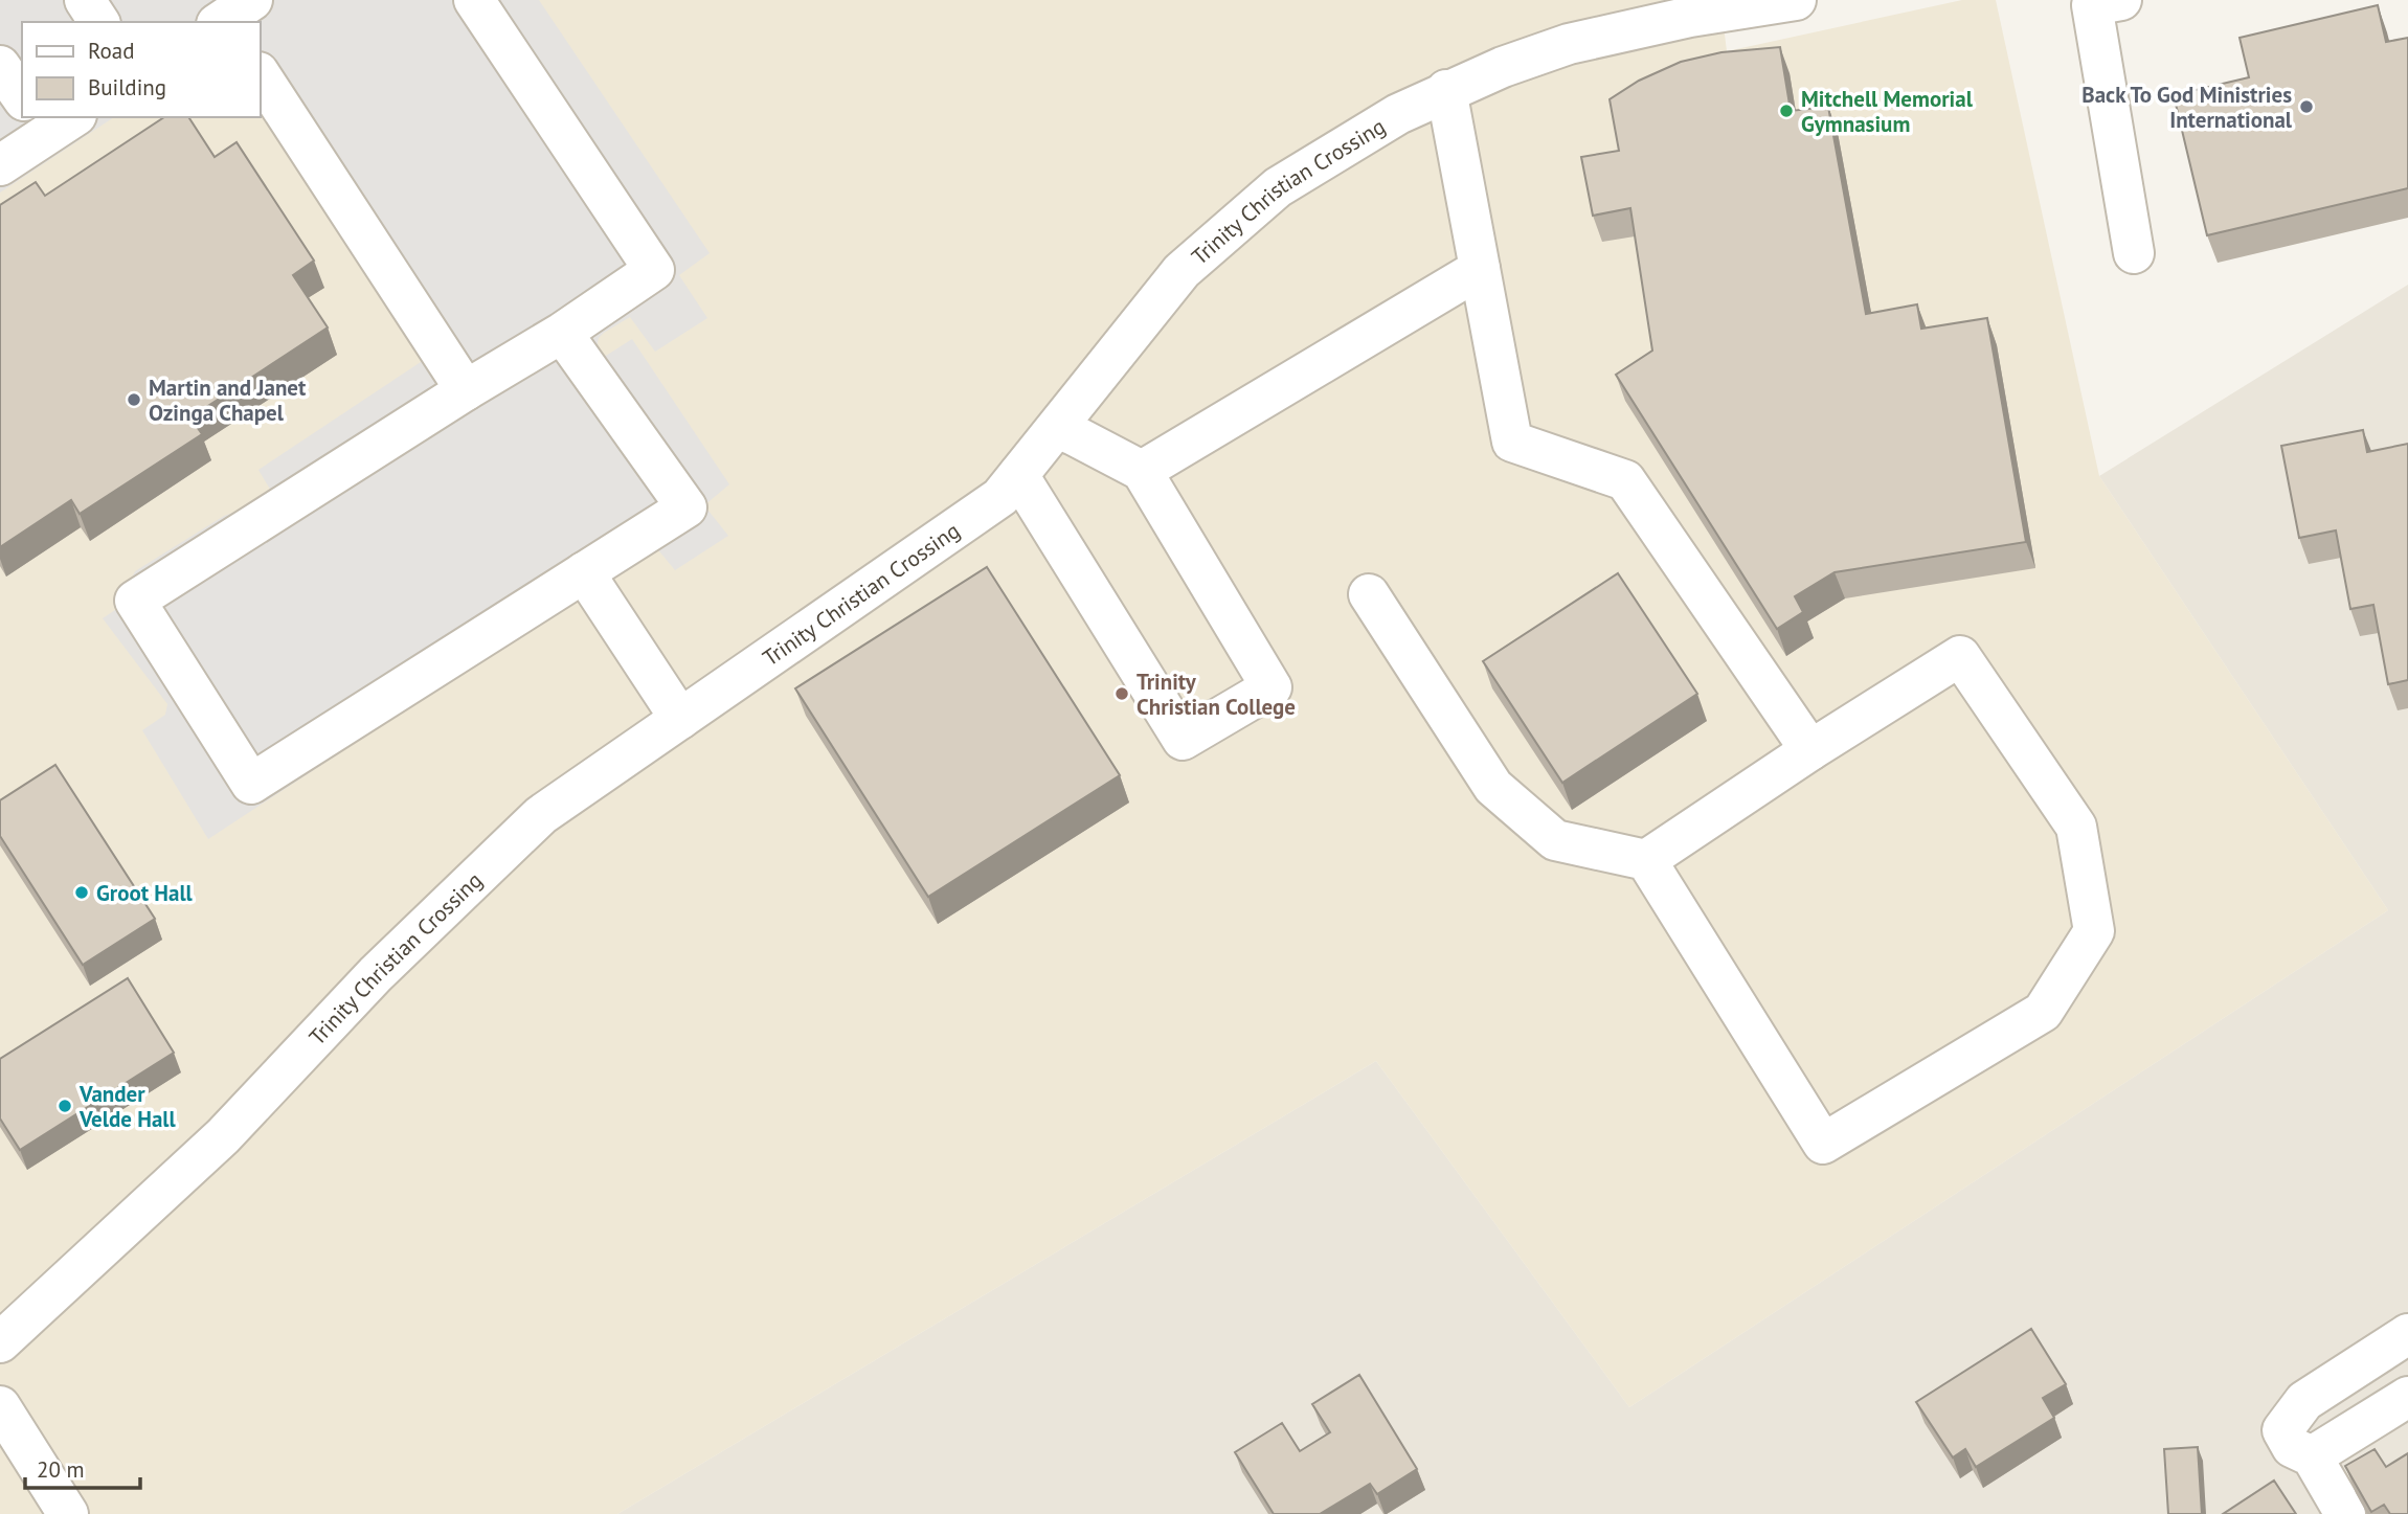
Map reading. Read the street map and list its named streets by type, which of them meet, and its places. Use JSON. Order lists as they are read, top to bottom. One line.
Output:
{"streets":{"street":["Trinity Christian Crossing"]},"places":["Back To God Ministries International","Mitchell Memorial Gymnasium","Martin and Janet Ozinga Chapel","Trinity Christian College","Groot Hall","Vander Velde Hall"],"legend":["Road","Building"],"scale_bar":"20 m"}
